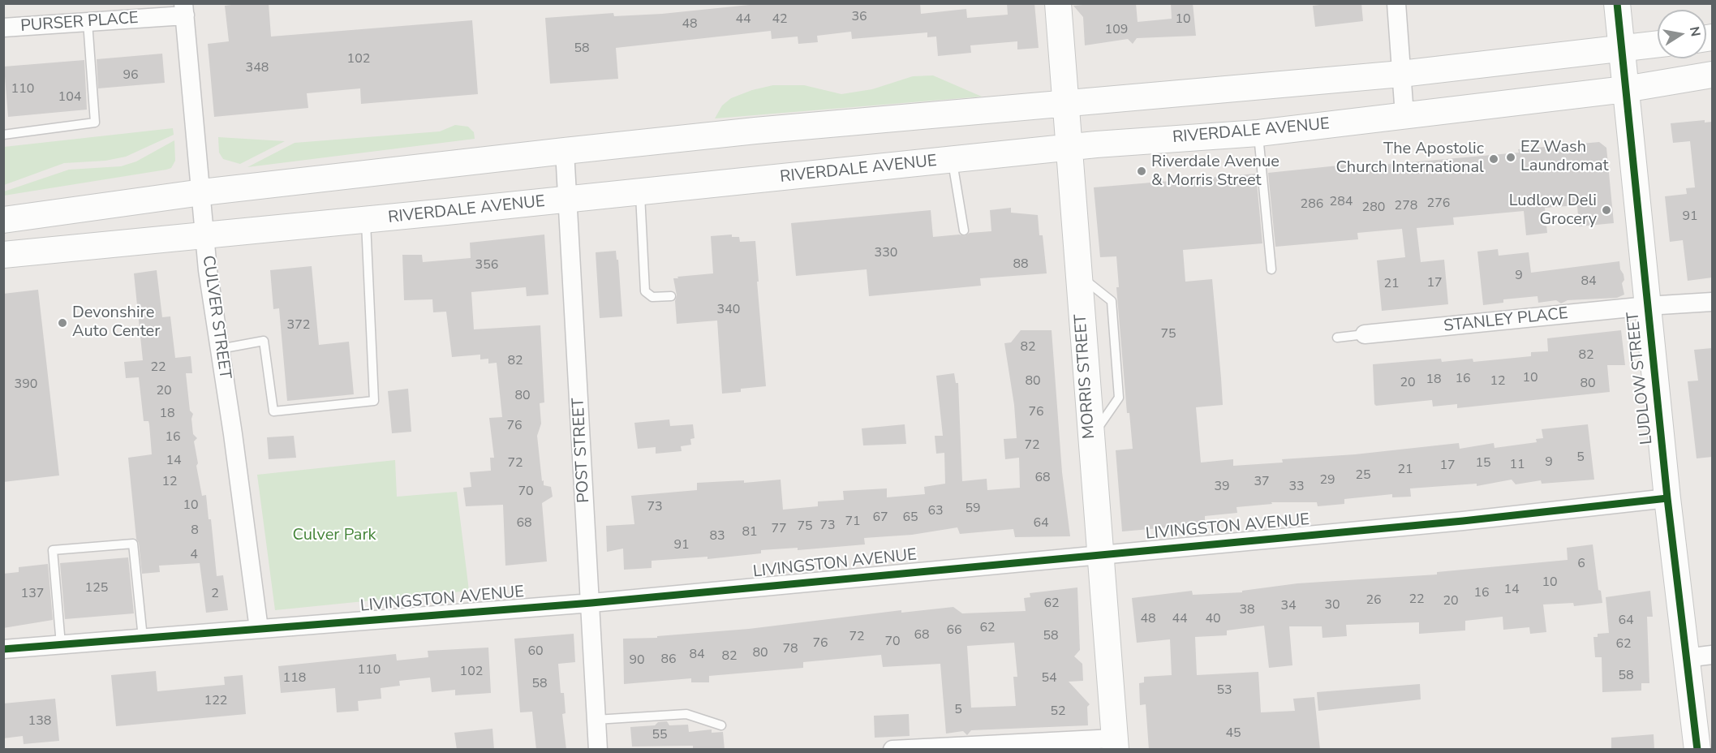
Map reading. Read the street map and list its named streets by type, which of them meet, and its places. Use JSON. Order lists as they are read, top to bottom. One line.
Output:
{"streets":{"main road":["RIVERDALE AVENUE","MORRIS STREET","LUDLOW STREET"],"street":["PURSER PLACE","CULVER STREET","STANLEY PLACE","POST STREET","LIVINGSTON AVENUE"]},"crossings":[["PURSER PLACE","CULVER STREET"],["RIVERDALE AVENUE","CULVER STREET"],["RIVERDALE AVENUE","MORRIS STREET"],["RIVERDALE AVENUE","LUDLOW STREET"],["RIVERDALE AVENUE","POST STREET"],["CULVER STREET","LIVINGSTON AVENUE"],["STANLEY PLACE","LUDLOW STREET"],["MORRIS STREET","LIVINGSTON AVENUE"],["LUDLOW STREET","LIVINGSTON AVENUE"],["POST STREET","LIVINGSTON AVENUE"]],"parks":["Culver Park"],"places":["EZ Wash Laundromat","The Apostolic Church International","Riverdale Avenue & Morris Street","Ludlow Deli Grocery","Devonshire Auto Center"],"house_numbers":["36","44","42","10","48","109","58","102","348","96","110","104","284","276","286","278","280","91","330","88","356","9","84","17","21","340","372","75","82","82","82","22","10","16","18","80","12","20","80","390","20","80","76","18","76","16","72","5","14","9","72","15","11","17","21","25","68","29","12","37","39","33","70","10","73","59","63","67","65","71","68","64","73","75","77","8","81","83","91","4","6","10","125","14","16","137","2","22","26","20","62","30","34","38","48","44","40","64","62","66","68","58","72","70","76","62","78","60","80","84","82","86","90","110","102","58","118","54","58","53","122","5","52","138","45","55"],"north":"right"}
